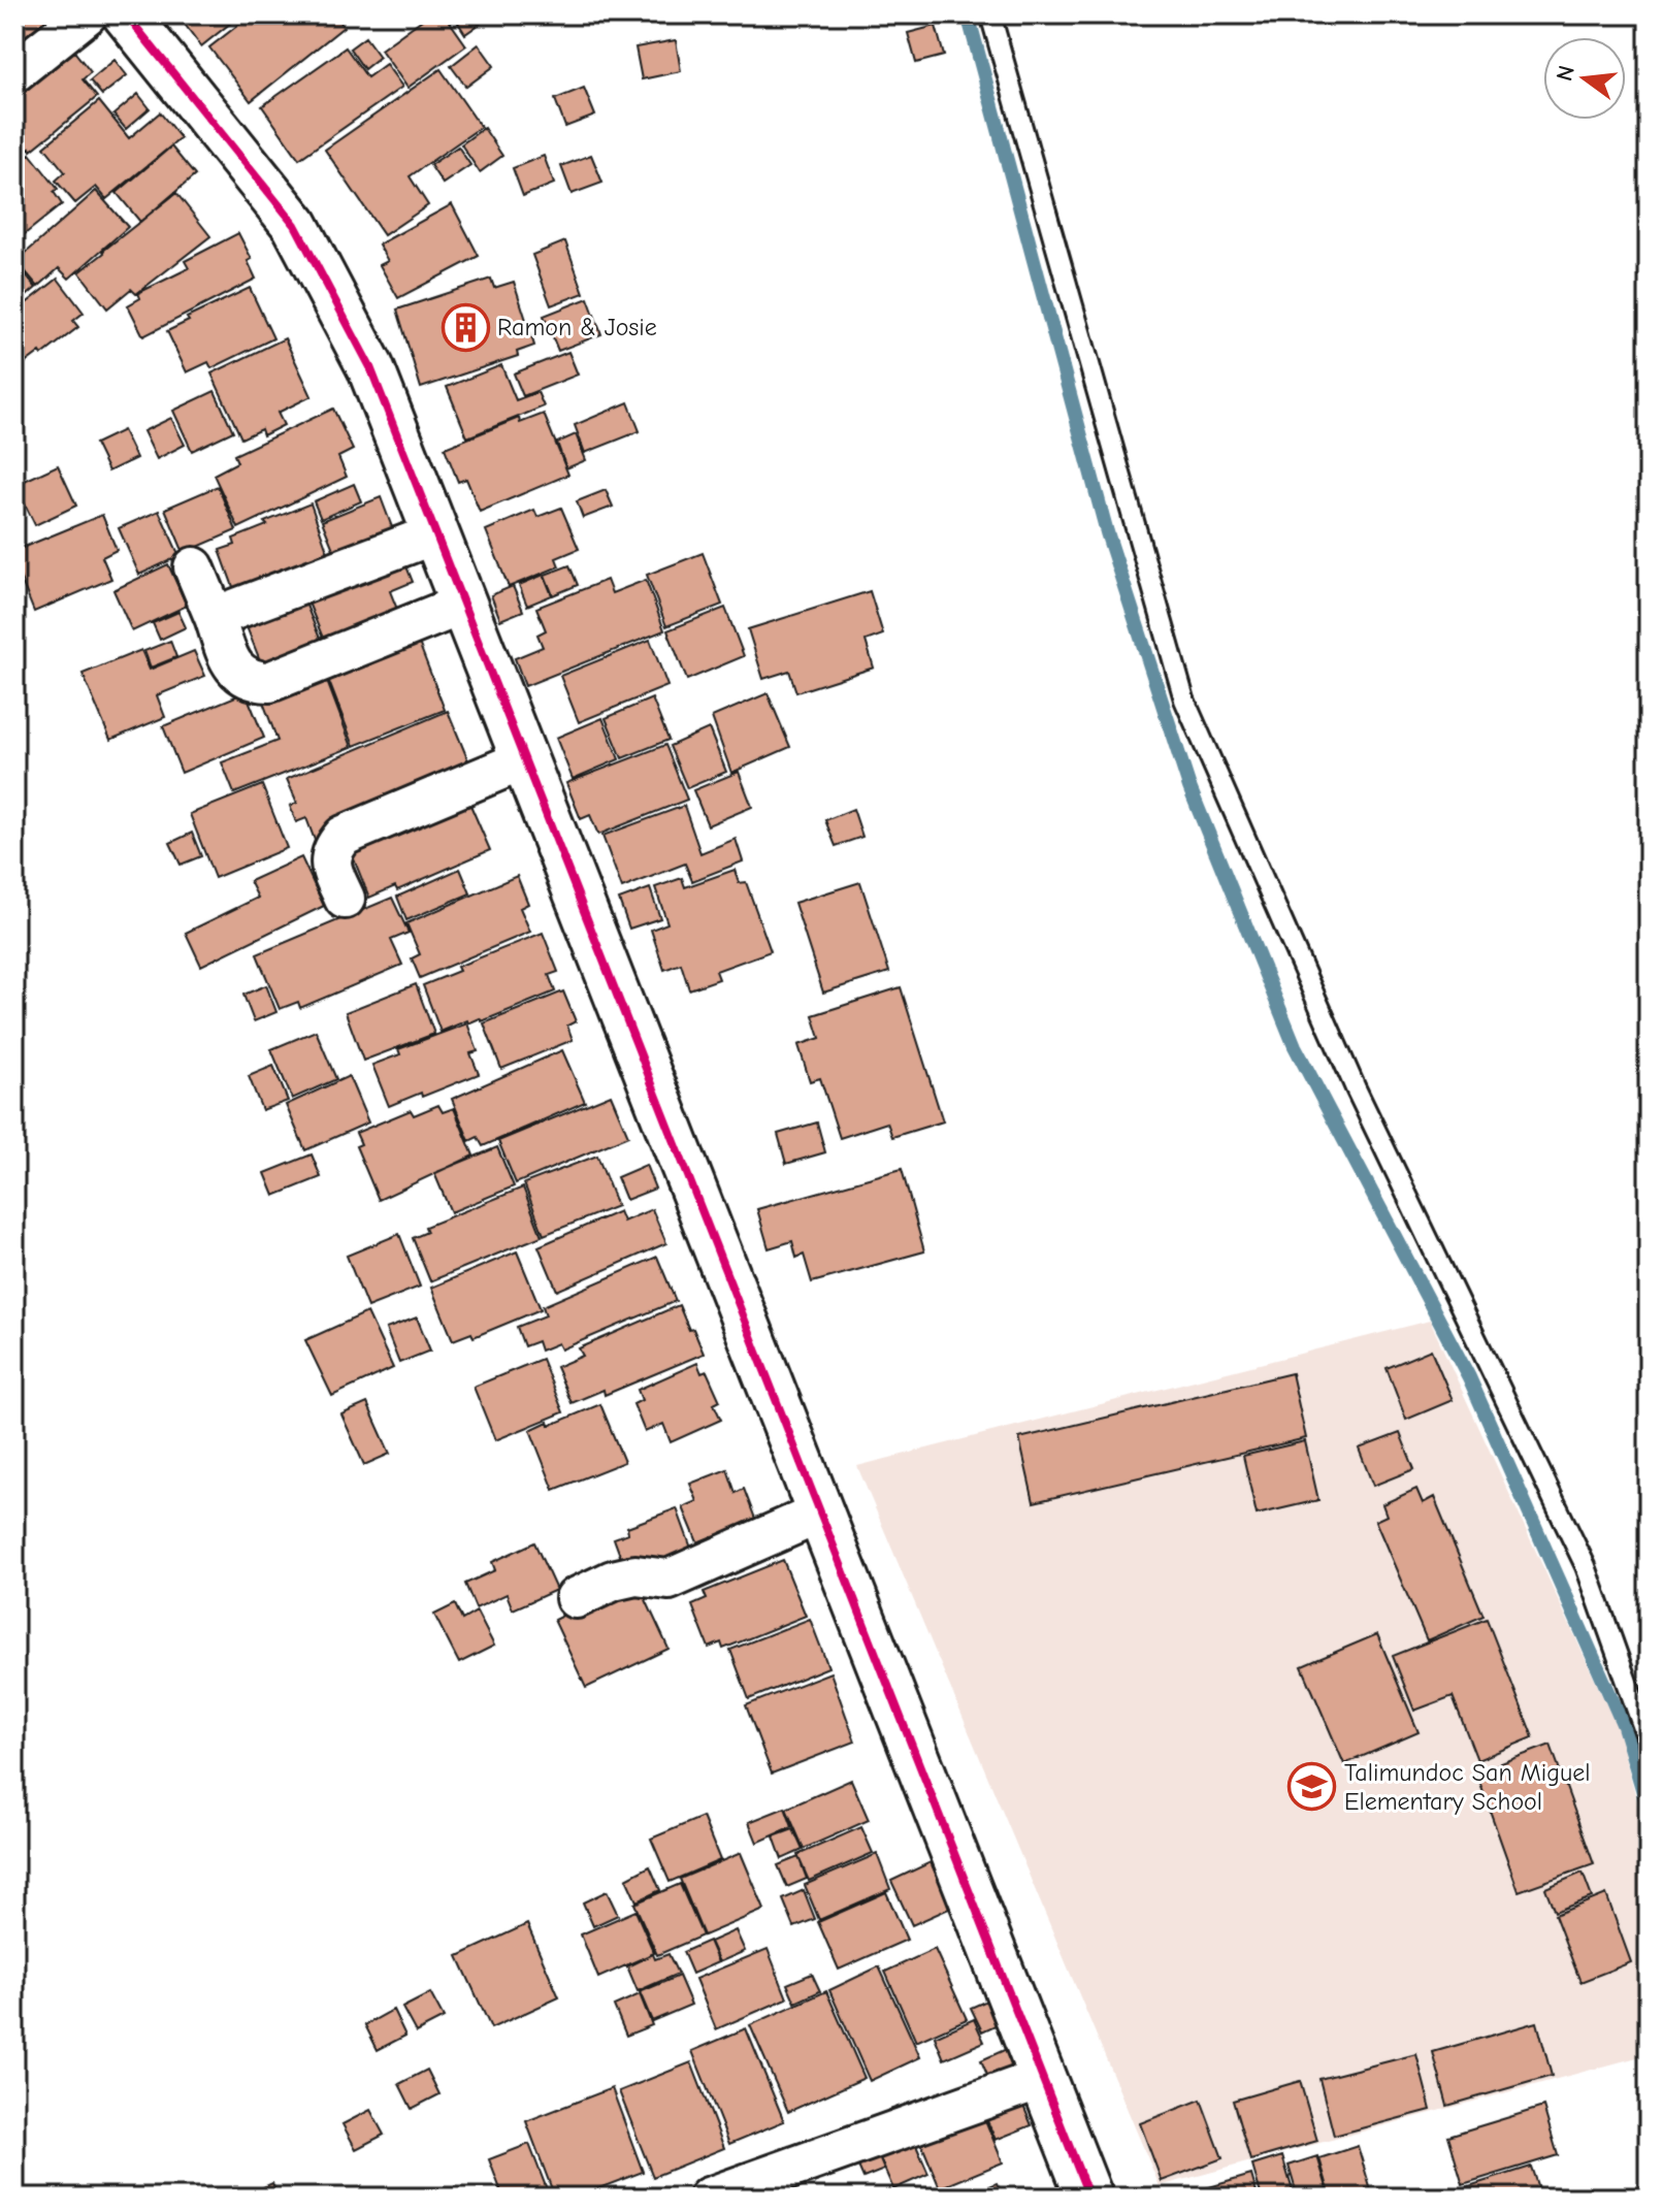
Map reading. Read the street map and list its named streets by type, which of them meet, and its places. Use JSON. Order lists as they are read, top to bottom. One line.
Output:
{"places":{"building":["Ramon & Josie"],"school or university":["Talimundoc San Miguel Elementary School"]},"north":"left"}
